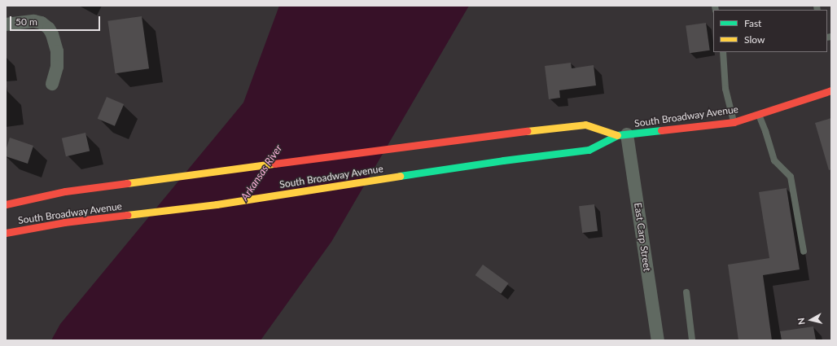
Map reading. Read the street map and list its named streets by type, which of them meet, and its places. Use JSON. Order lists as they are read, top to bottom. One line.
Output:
{"streets":{"main road":["South Broadway Avenue"],"street":["East Carp Street"]},"crossings":[["South Broadway Avenue","East Carp Street"]],"water":["Arkansas River"],"legend":["Fast","Slow"],"scale_bar":"50 m","north":"left"}
